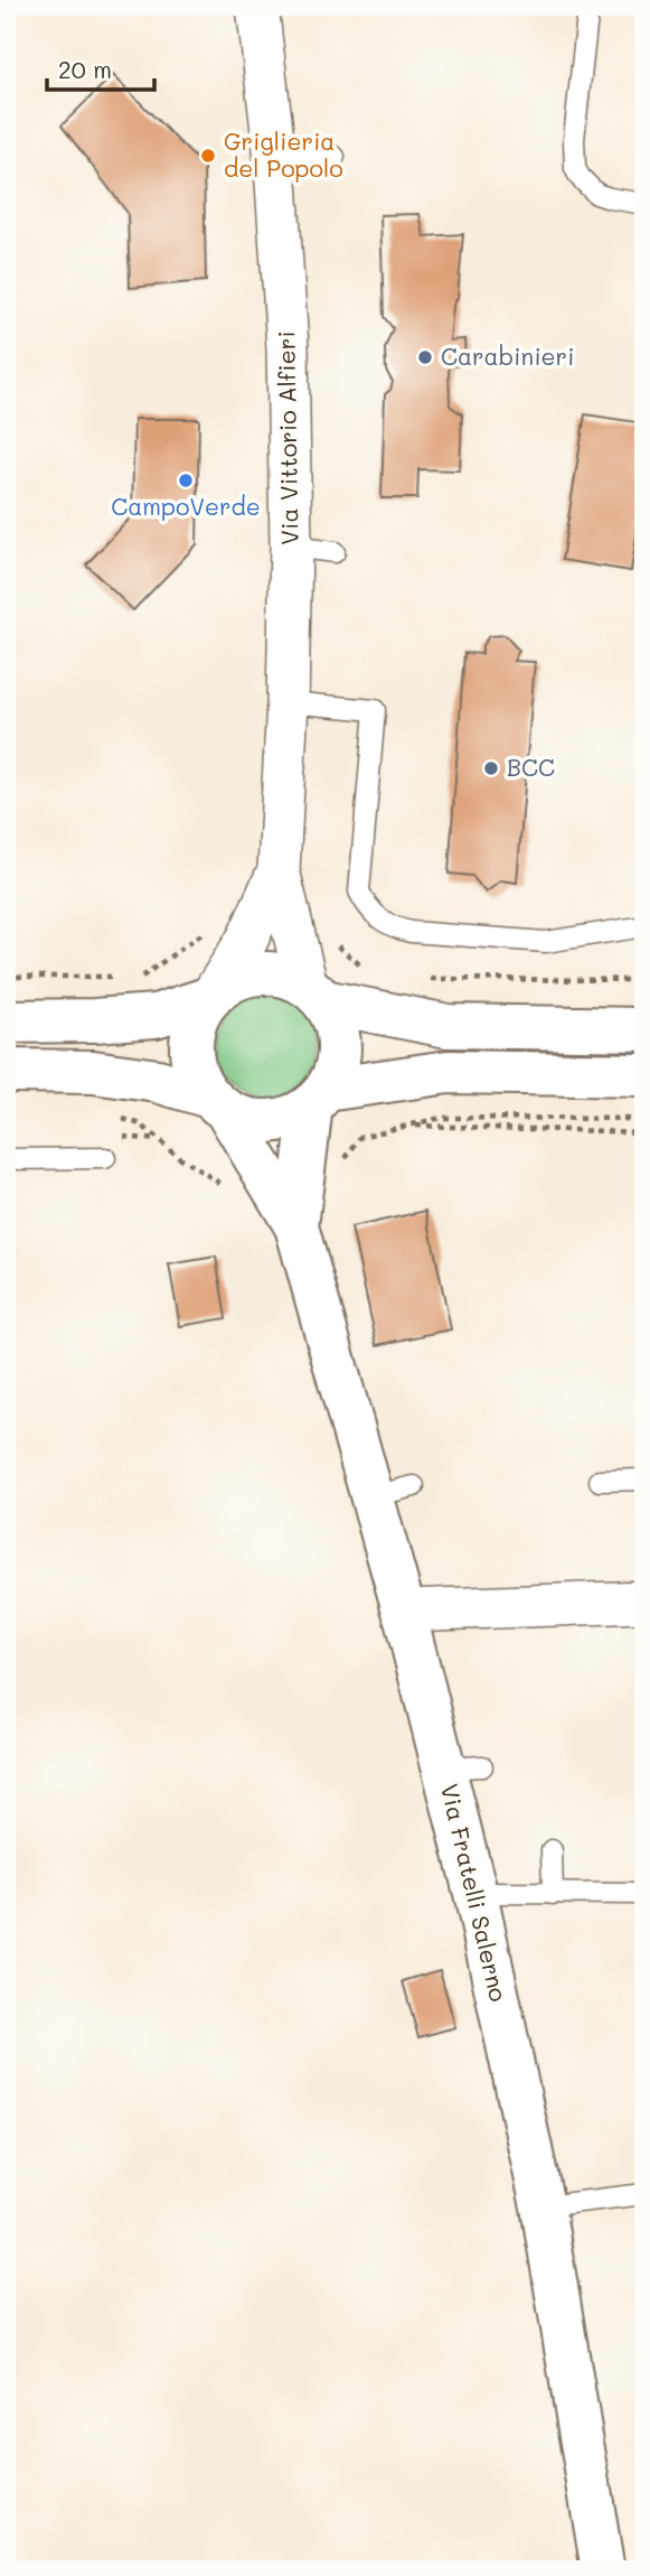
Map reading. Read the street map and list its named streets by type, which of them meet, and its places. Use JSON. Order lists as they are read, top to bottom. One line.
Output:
{"streets":{"street":["Via Vittorio Alfieri","Via Fratelli Salerno"]},"crossings":[["Via Vittorio Alfieri","Via Fratelli Salerno"]],"places":["Griglieria del Popolo","Carabinieri","CampoVerde","BCC"],"scale_bar":"20 m"}
